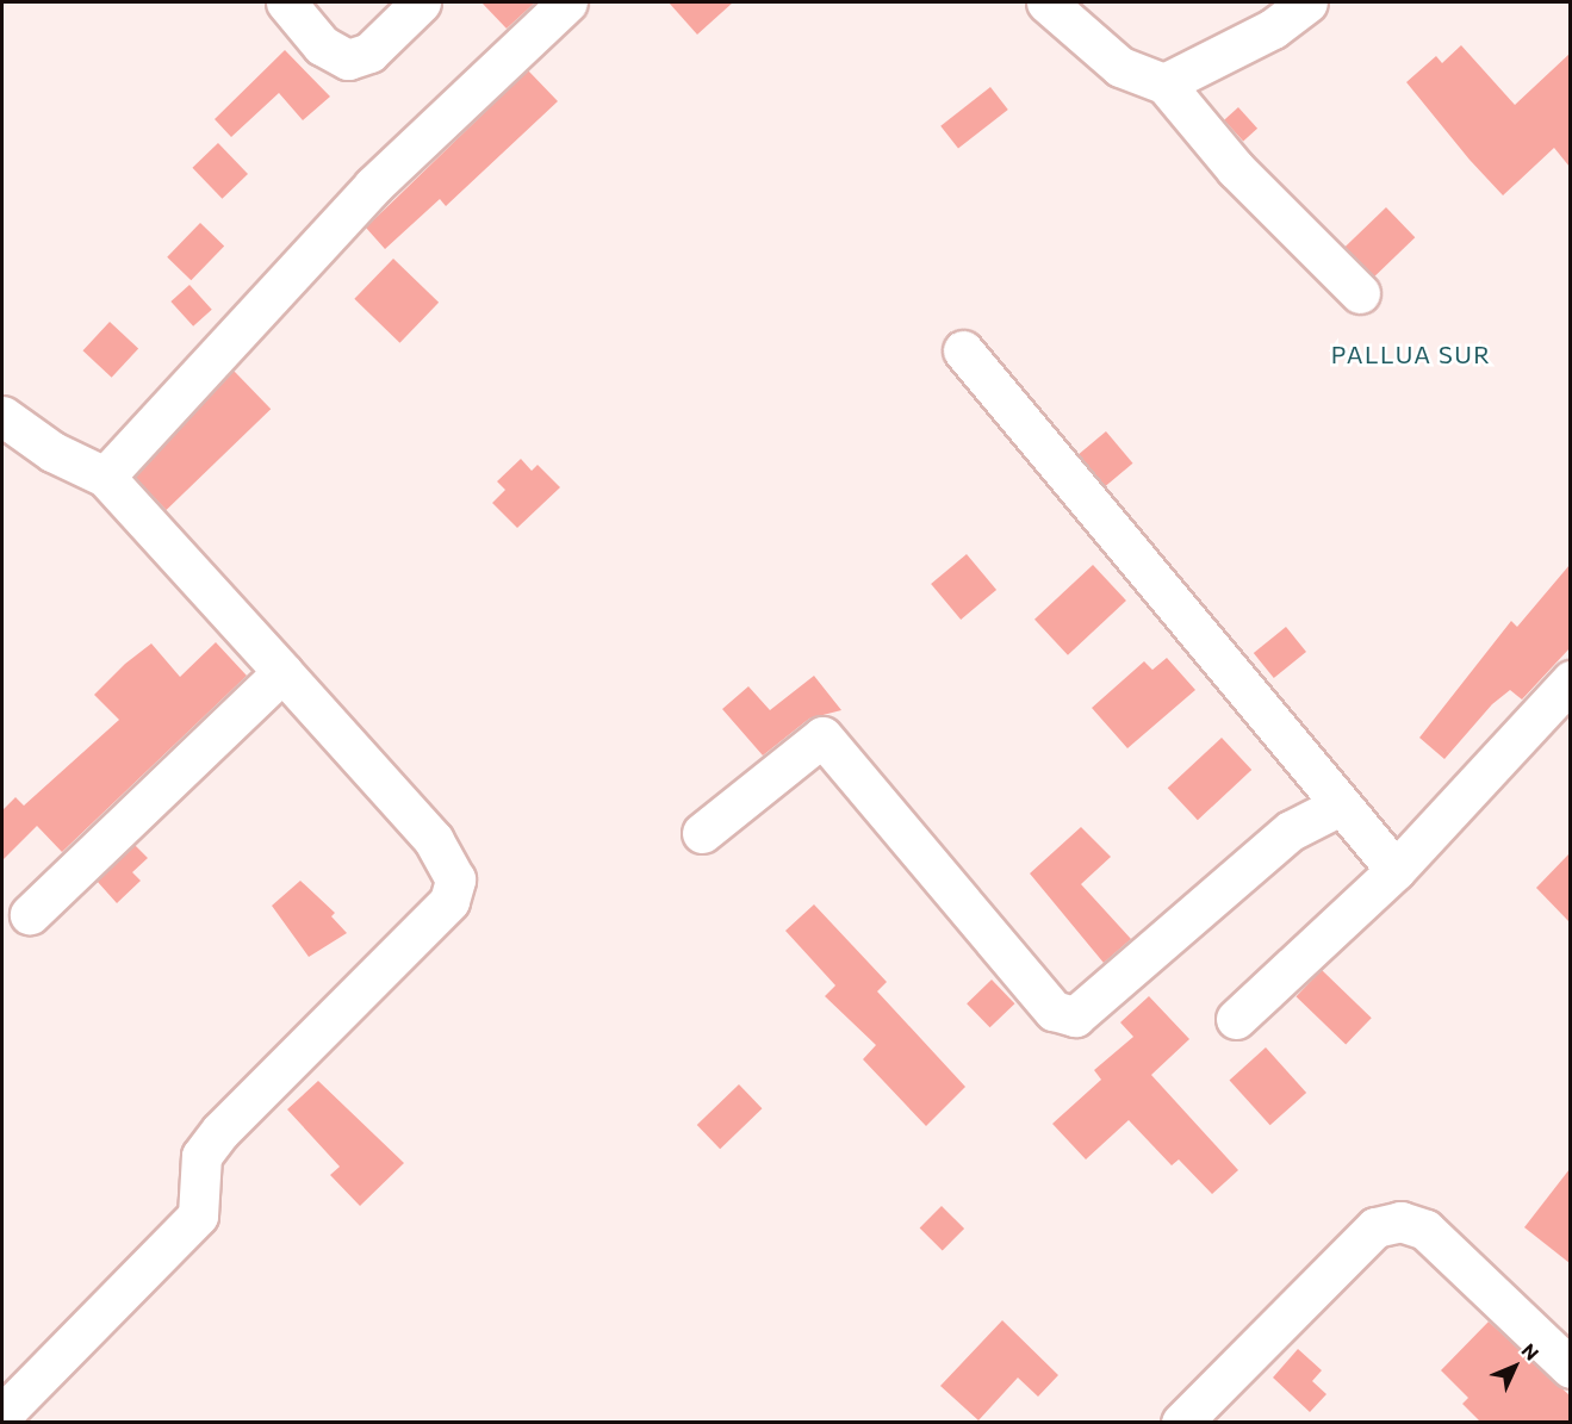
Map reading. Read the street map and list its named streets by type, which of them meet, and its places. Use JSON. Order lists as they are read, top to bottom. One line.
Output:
{"districts":["PALLUA SUR"],"north":"top right"}
